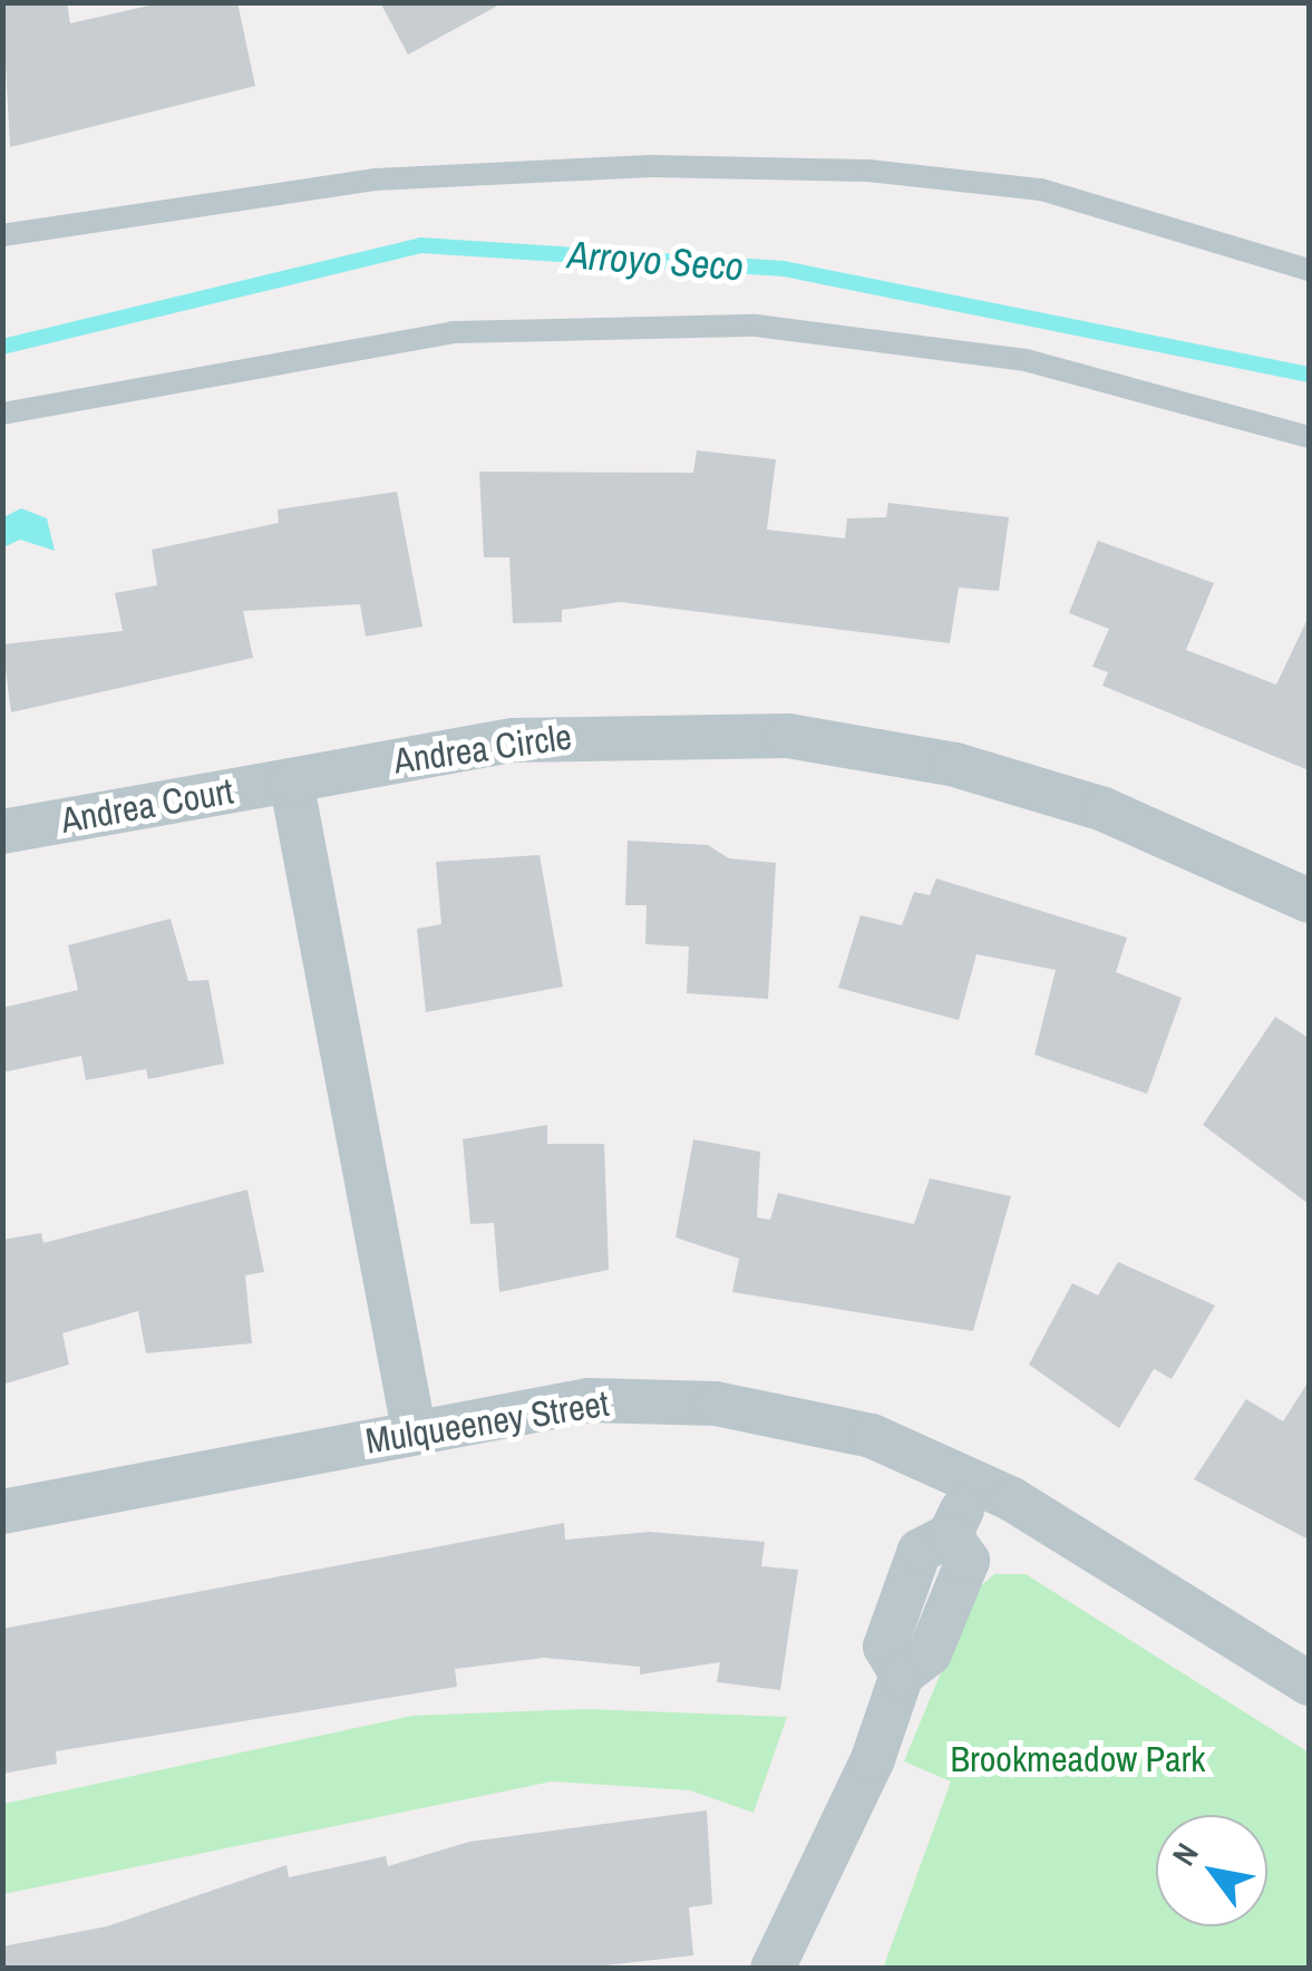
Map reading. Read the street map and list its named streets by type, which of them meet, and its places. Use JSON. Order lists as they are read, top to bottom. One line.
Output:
{"streets":{"street":["Andrea Circle","Andrea Court","Mulqueeney Street"]},"crossings":[["Andrea Circle","Andrea Court"]],"water":["Arroyo Seco"],"parks":["Brookmeadow Park"],"north":"top left"}
